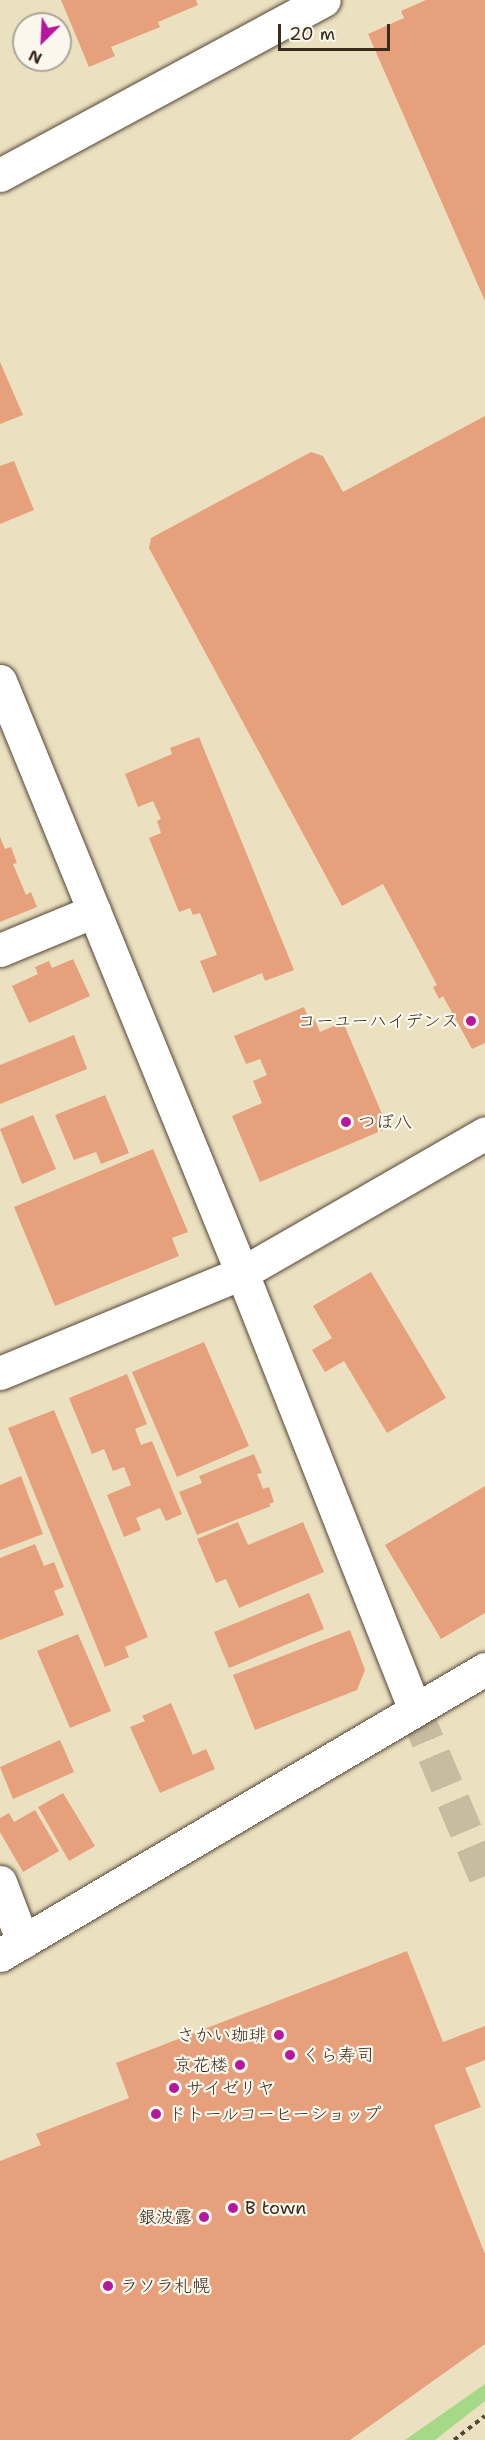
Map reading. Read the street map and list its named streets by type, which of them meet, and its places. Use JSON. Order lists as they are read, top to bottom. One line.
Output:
{"places":["コーユーハイデンス","つぼ八","さかい珈琲","くら寿司","京花楼","サイゼリヤ","ドトールコーヒーショップ","B town","銀波露","ラソラ札幌"],"scale_bar":"20 m","north":"bottom left"}
